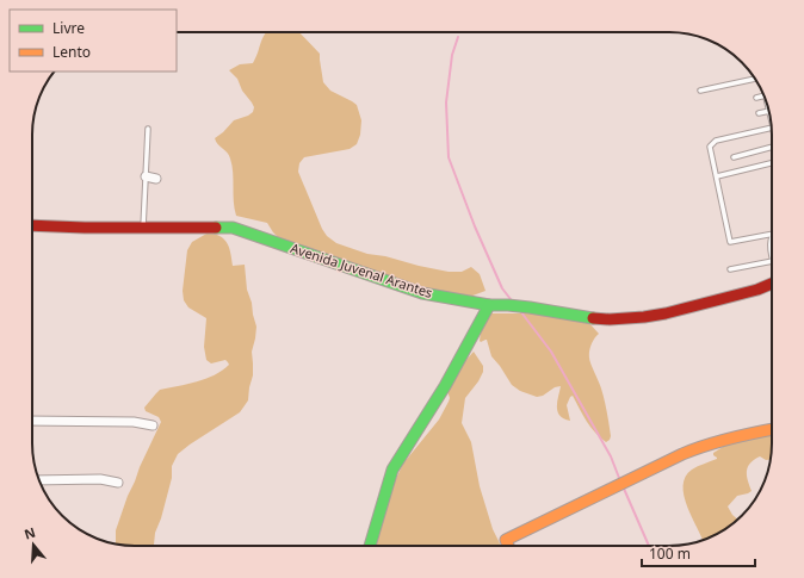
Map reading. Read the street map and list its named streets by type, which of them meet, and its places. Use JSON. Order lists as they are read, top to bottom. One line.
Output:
{"streets":{"street":["Avenida Juvenal Arantes"]},"legend":["Livre","Lento"],"scale_bar":"100 m","north":"top"}
